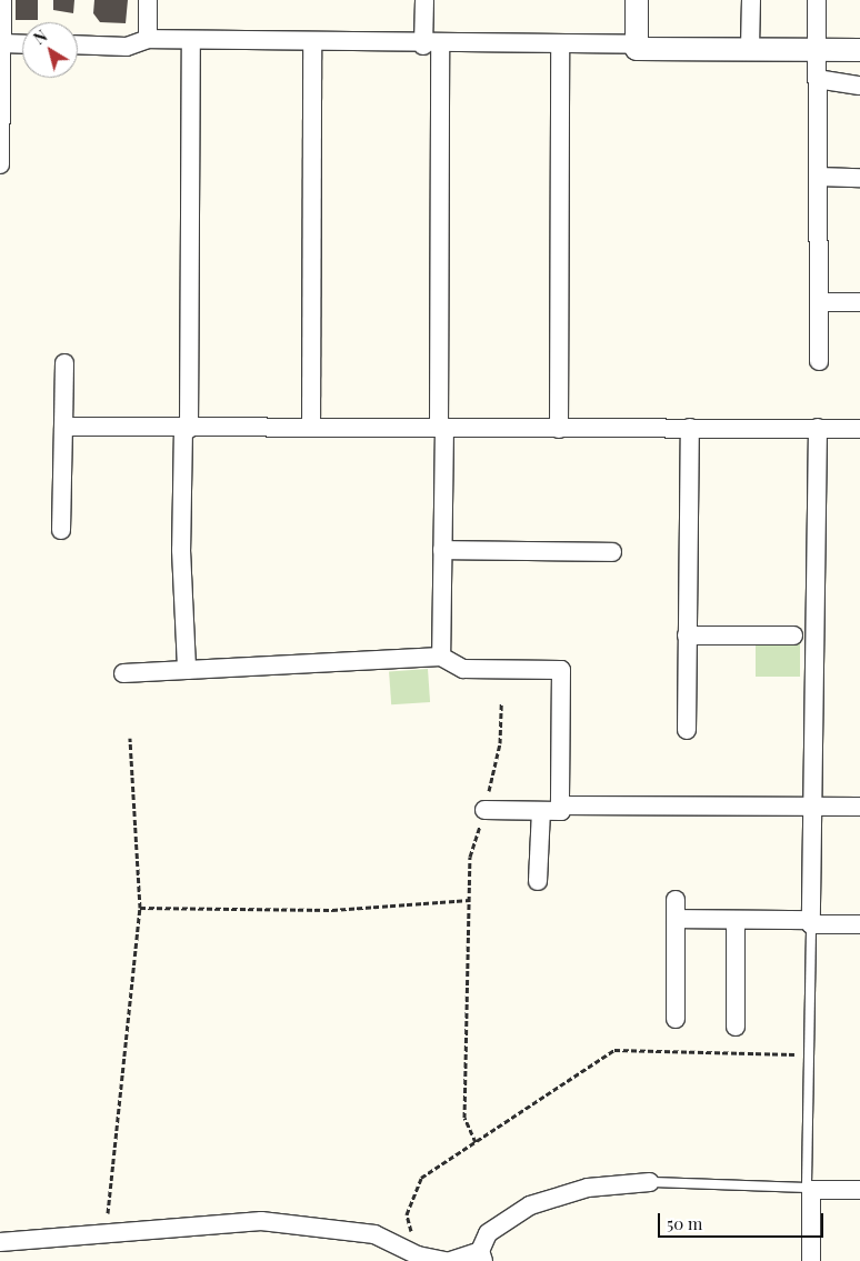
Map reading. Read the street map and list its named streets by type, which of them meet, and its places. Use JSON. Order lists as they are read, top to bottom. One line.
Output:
{"scale_bar":"50 m","north":"top left"}
